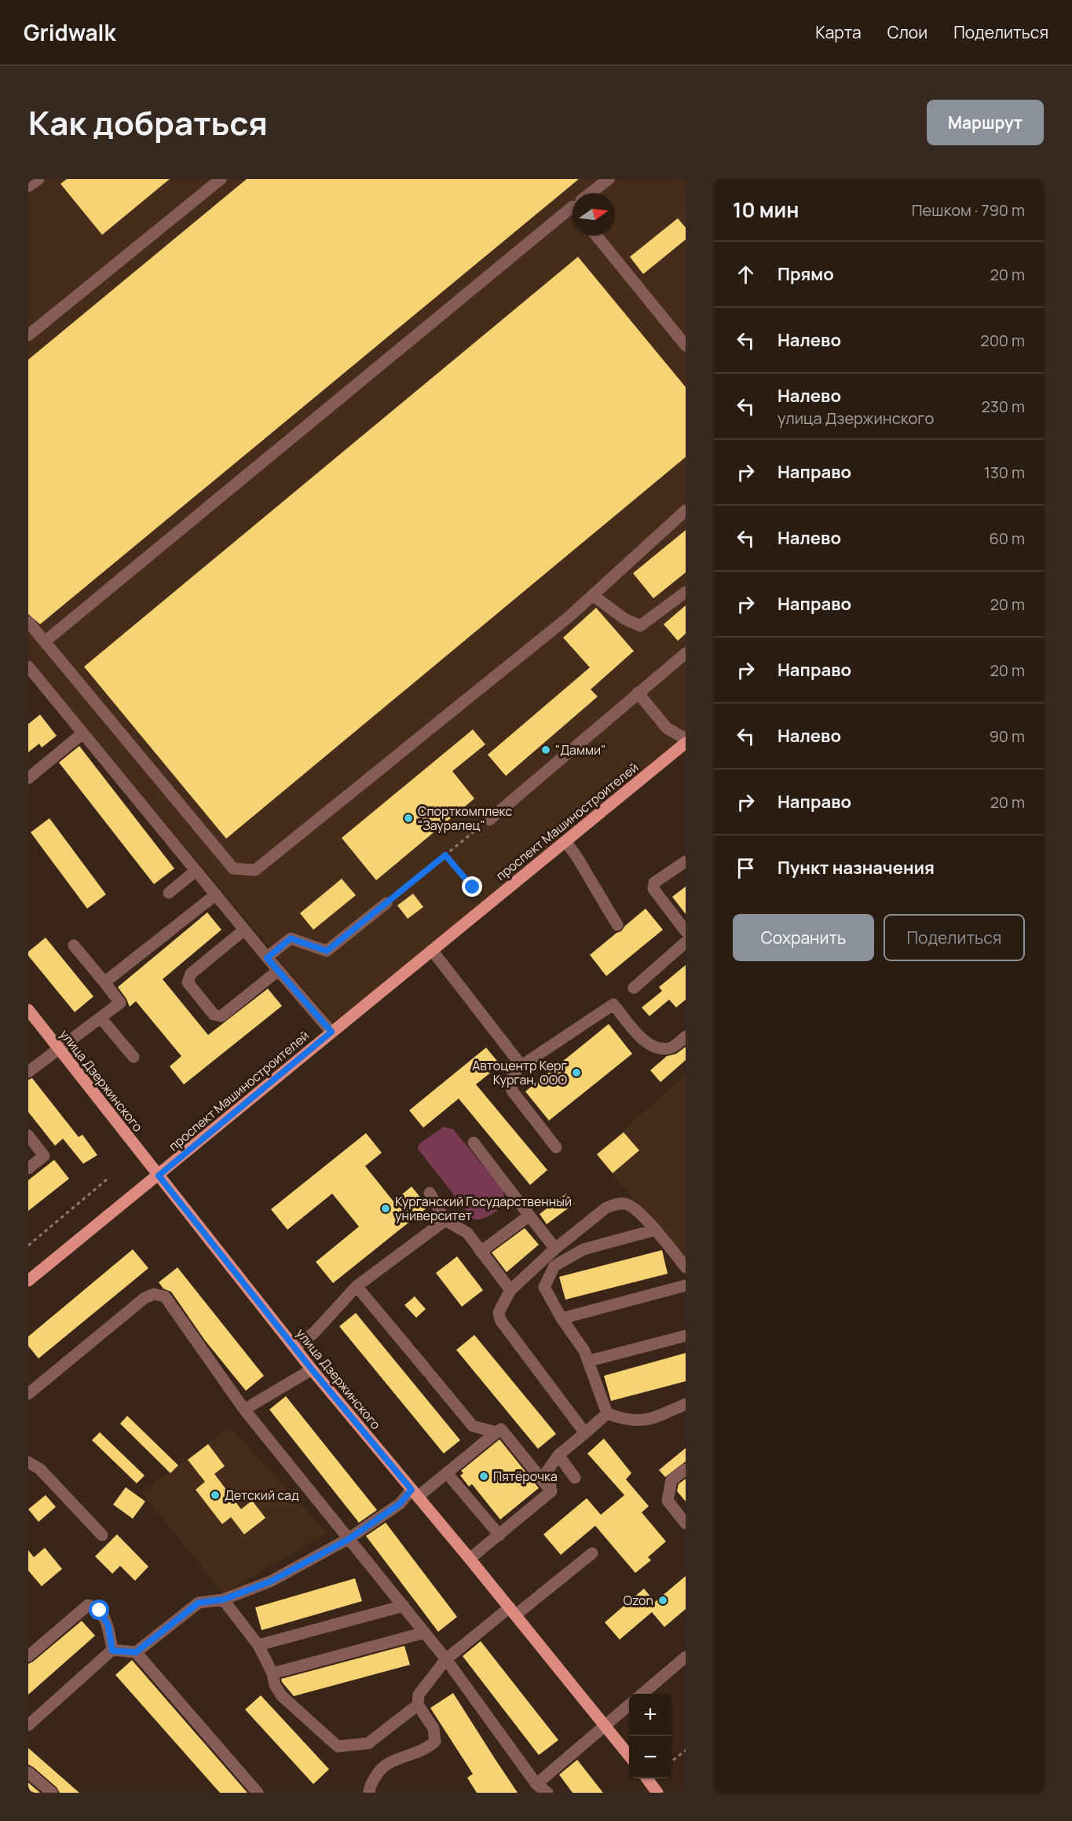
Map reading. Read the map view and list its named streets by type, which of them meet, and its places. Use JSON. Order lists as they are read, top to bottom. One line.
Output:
{"streets":{"main road":["проспект Машиностроителей","улица Дзержинского"]},"crossings":[["проспект Машиностроителей","улица Дзержинского"]],"places":["\"Дамми\"","Спорткомплекс \"Зауралец\"","Автоцентр Керг Курган, ООО","Курганский Государственный университет","Пятёрочка","Детский сад","Ozon"],"north":"right","page":{"header":"Gridwalk","nav":["Карта","Слои","Поделиться"],"title":"Как добраться","buttons":["Маршрут",["Сохранить","Поделиться"]],"heading":["10 мин","Пешком · 790 m"],"list":[["Прямо","20 m"],["Налево","200 m"],["Налево","улица Дзержинского","230 m"],["Направо","130 m"],["Налево","60 m"],["Направо","20 m"],["Направо","20 m"],["Налево","90 m"],["Направо","20 m"],"Пункт назначения"],"map_buttons":["+","−"]}}
